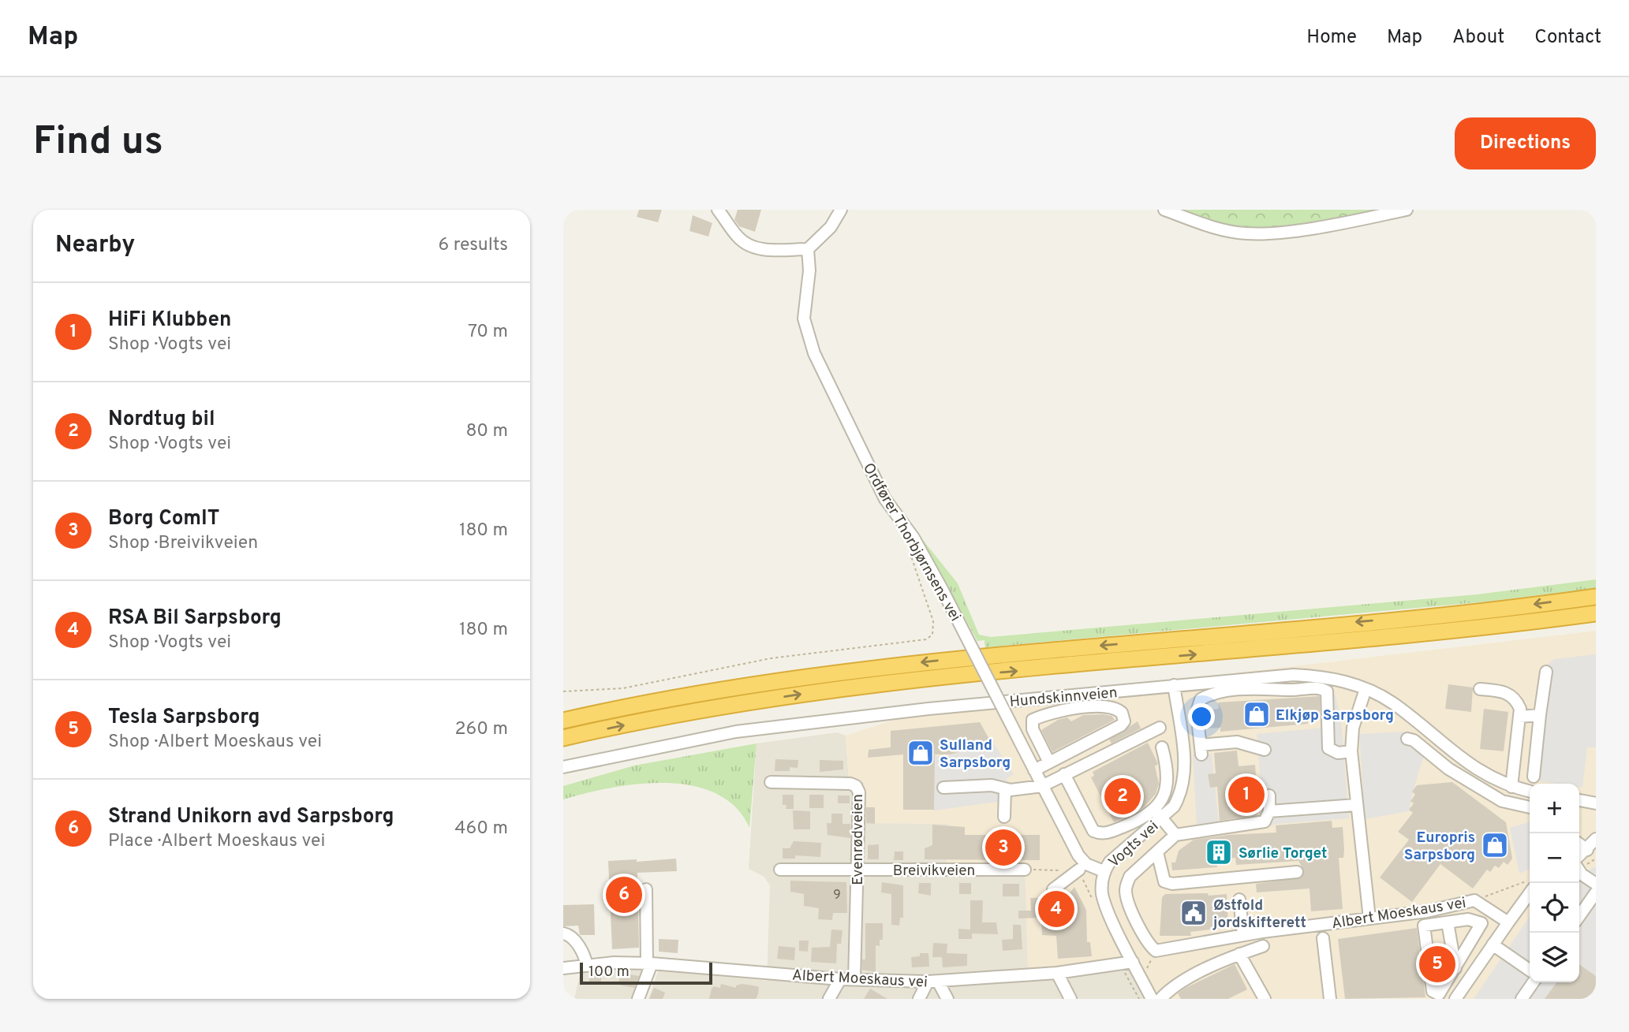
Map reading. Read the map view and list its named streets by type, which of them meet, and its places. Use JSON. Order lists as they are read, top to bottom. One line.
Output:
{"streets":{"street":["Ordfører Thorbjørnsens vei","Hundskinnveien","Evenrødveien","Vogts vei","Breivikveien","Albert Moeskaus vei"]},"crossings":[["Ordfører Thorbjørnsens vei","Vogts vei"],["Hundskinnveien","Vogts vei"],["Evenrødveien","Breivikveien"],["Evenrødveien","Albert Moeskaus vei"],["Vogts vei","Albert Moeskaus vei"]],"places":{"shop":["Elkjøp Sarpsborg","Sulland Sarpsborg","Europris Sarpsborg"],"building":["Sørlie Torget"],"public building":["Østfold jordskifterett"]},"house_numbers":["9"],"scale_bar":"100 m","page":{"header":"Map","nav":["Home","Map","About","Contact"],"buttons":"Directions","title":"Find us","heading":["Nearby","6 results"],"list":[{"mark":"1","name":"HiFi Klubben","note":"Shop · Vogts vei","value":"70 m"},{"mark":"2","name":"Nordtug bil","note":"Shop · Vogts vei","value":"80 m"},{"mark":"3","name":"Borg ComIT","note":"Shop · Breivikveien","value":"180 m"},{"mark":"4","name":"RSA Bil Sarpsborg","note":"Shop · Vogts vei","value":"180 m"},{"mark":"5","name":"Tesla Sarpsborg","note":"Shop · Albert Moeskaus vei","value":"260 m"},{"mark":"6","name":"Strand Unikorn avd Sarpsborg","note":"Place · Albert Moeskaus vei","value":"460 m"}],"pins":["1","2","3","6","4","5"],"map_buttons":["+","−"],"scale":"100 m"}}
